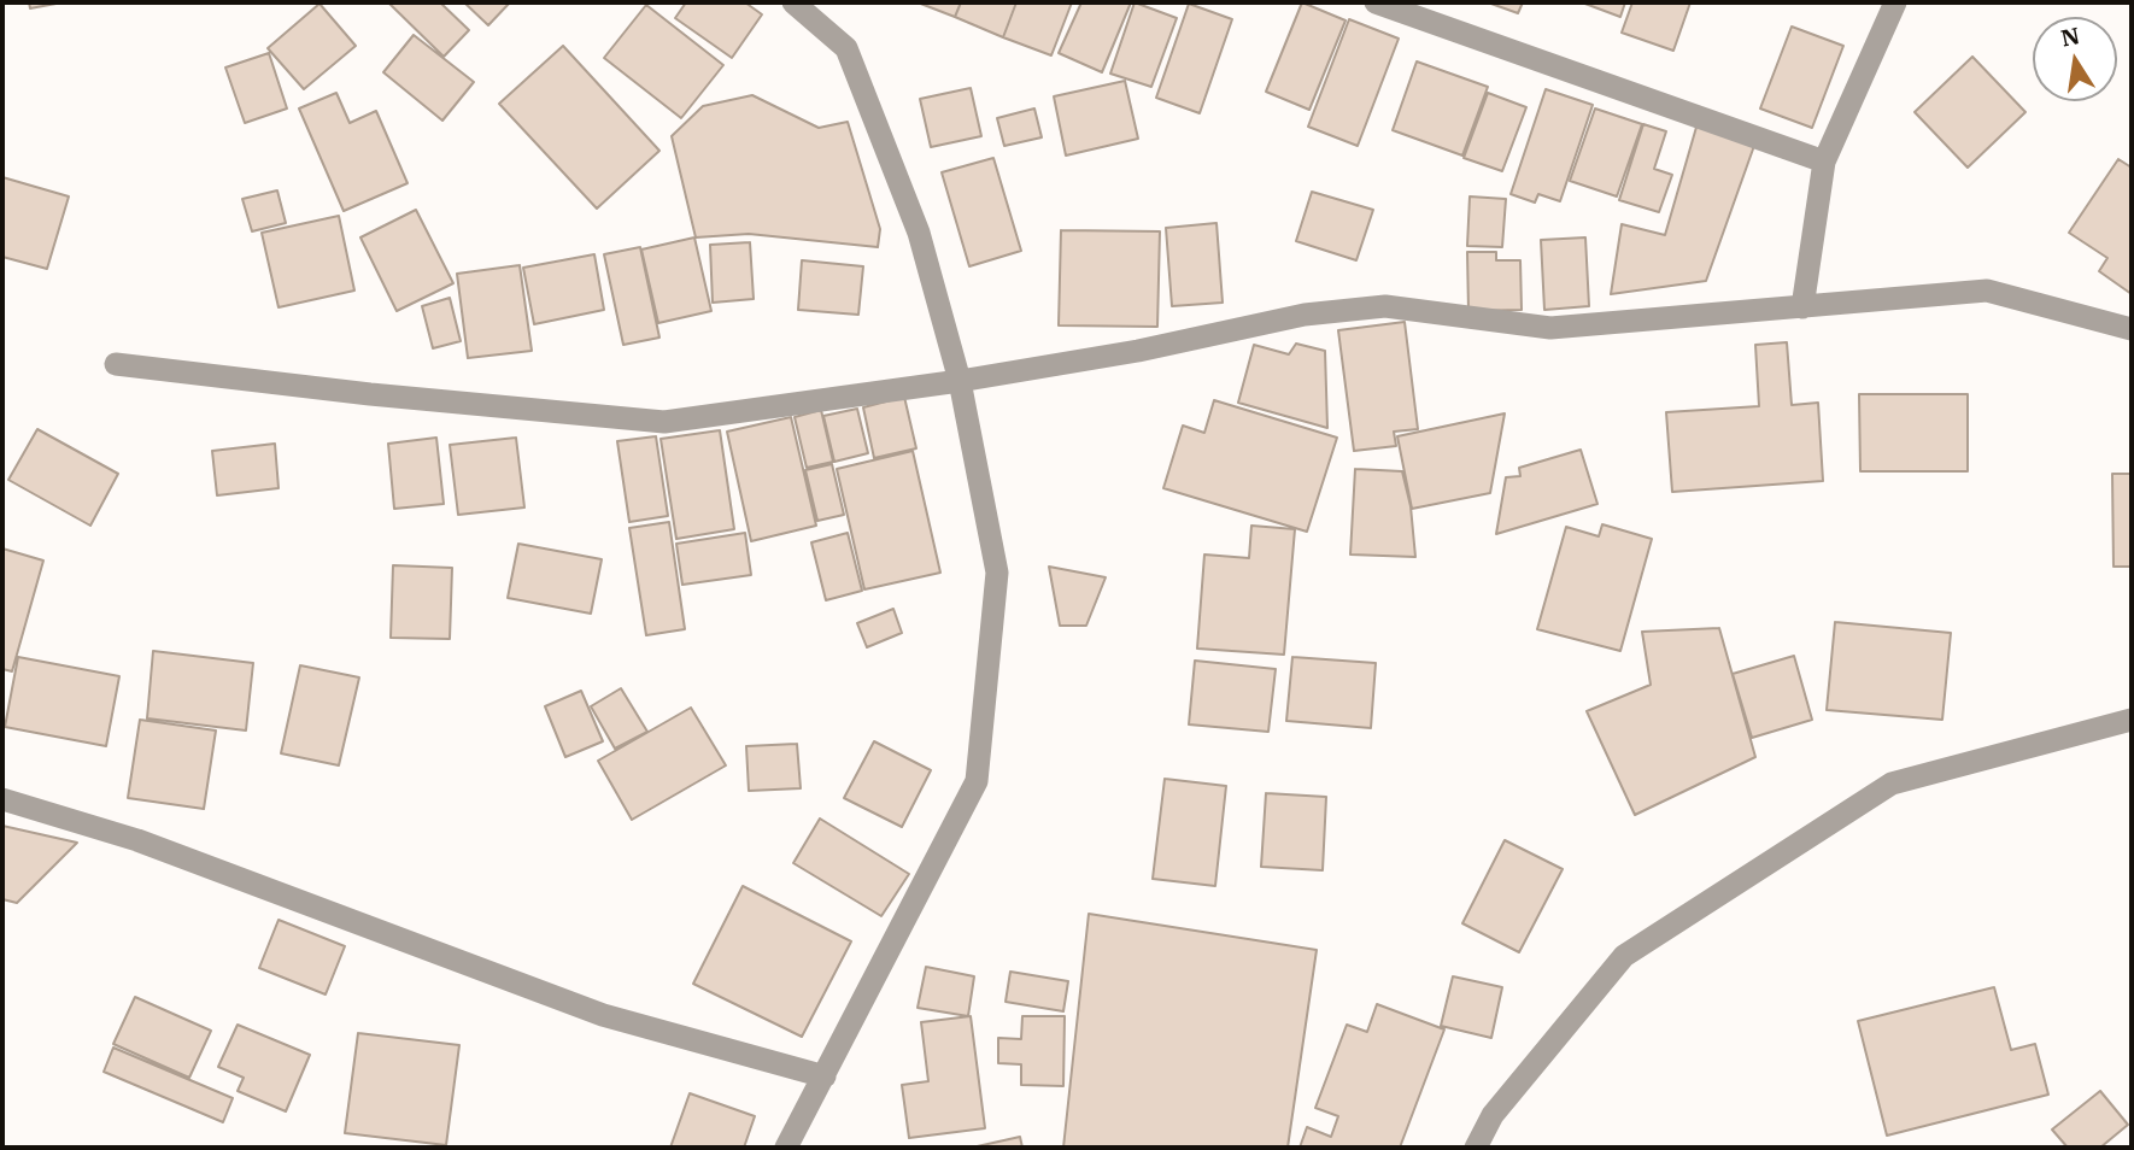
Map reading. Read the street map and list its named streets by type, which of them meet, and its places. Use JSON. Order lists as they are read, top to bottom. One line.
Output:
{"north":"top"}
